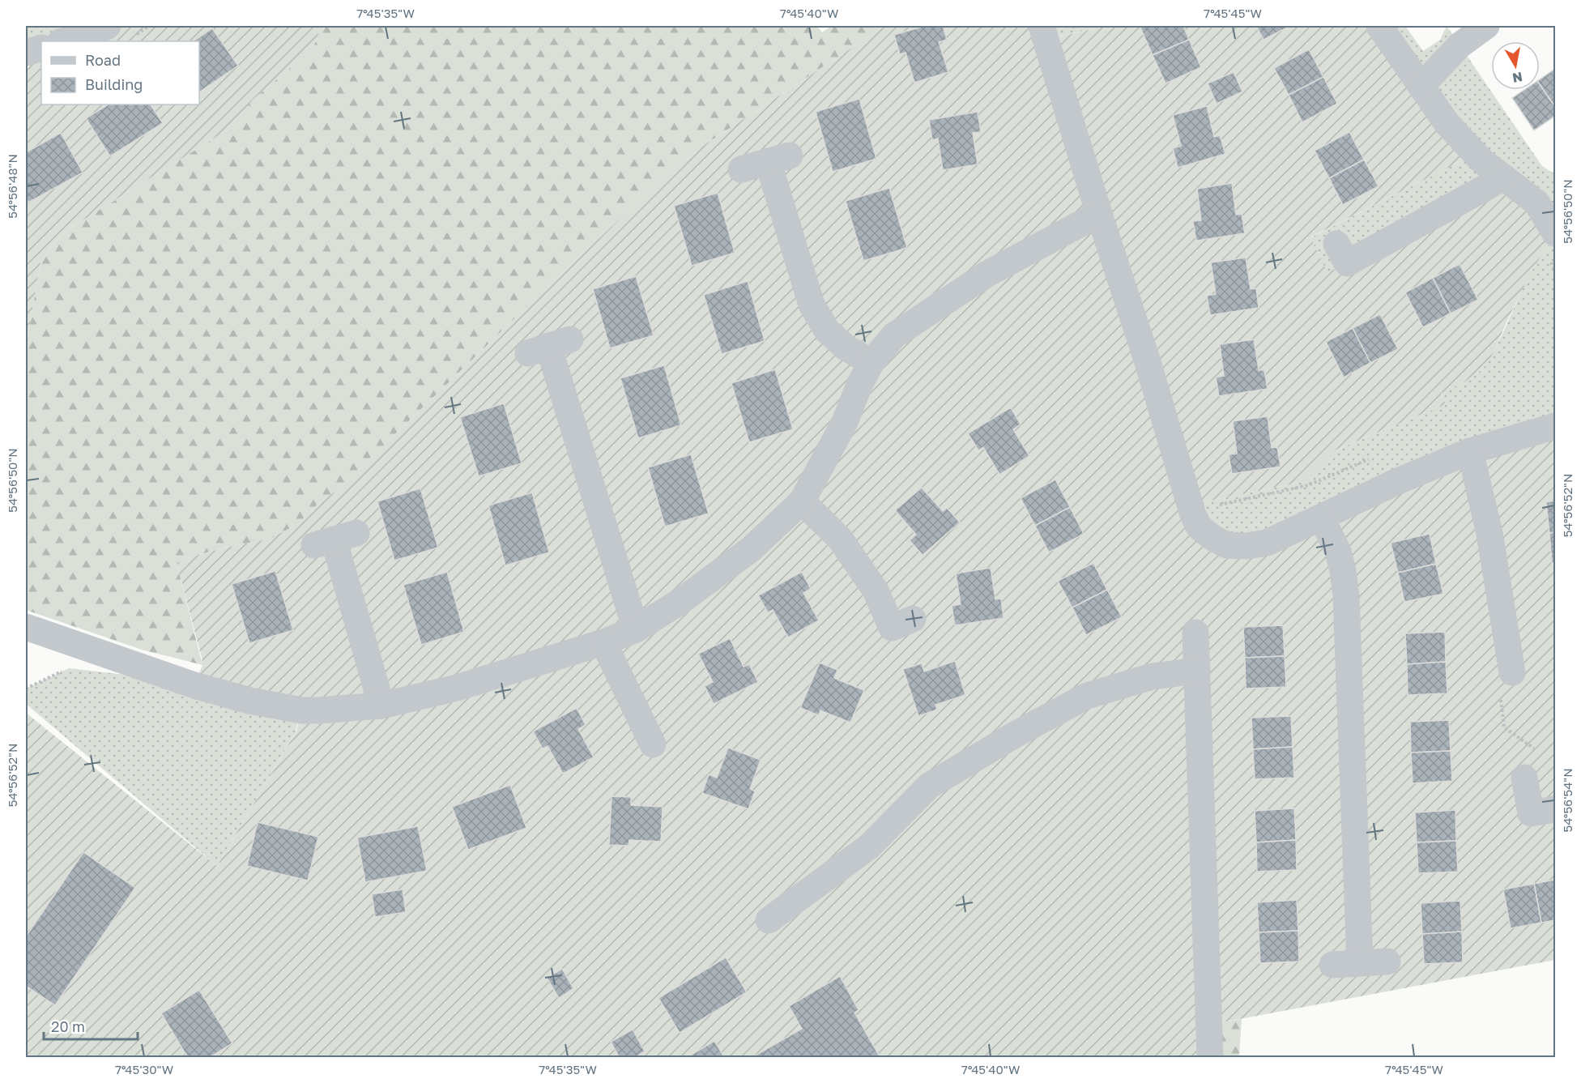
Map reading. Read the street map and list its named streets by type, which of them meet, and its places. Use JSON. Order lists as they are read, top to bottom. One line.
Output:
{"legend":["Road","Building"],"scale_bar":"20 m","north":"bottom","coordinates":["7°45'35\"W","7°45'40\"W","7°45'45\"W","54°56'48\"N","54°56'50\"N","54°56'52\"N","54°56'54\"N","7°45'30\"W"]}
